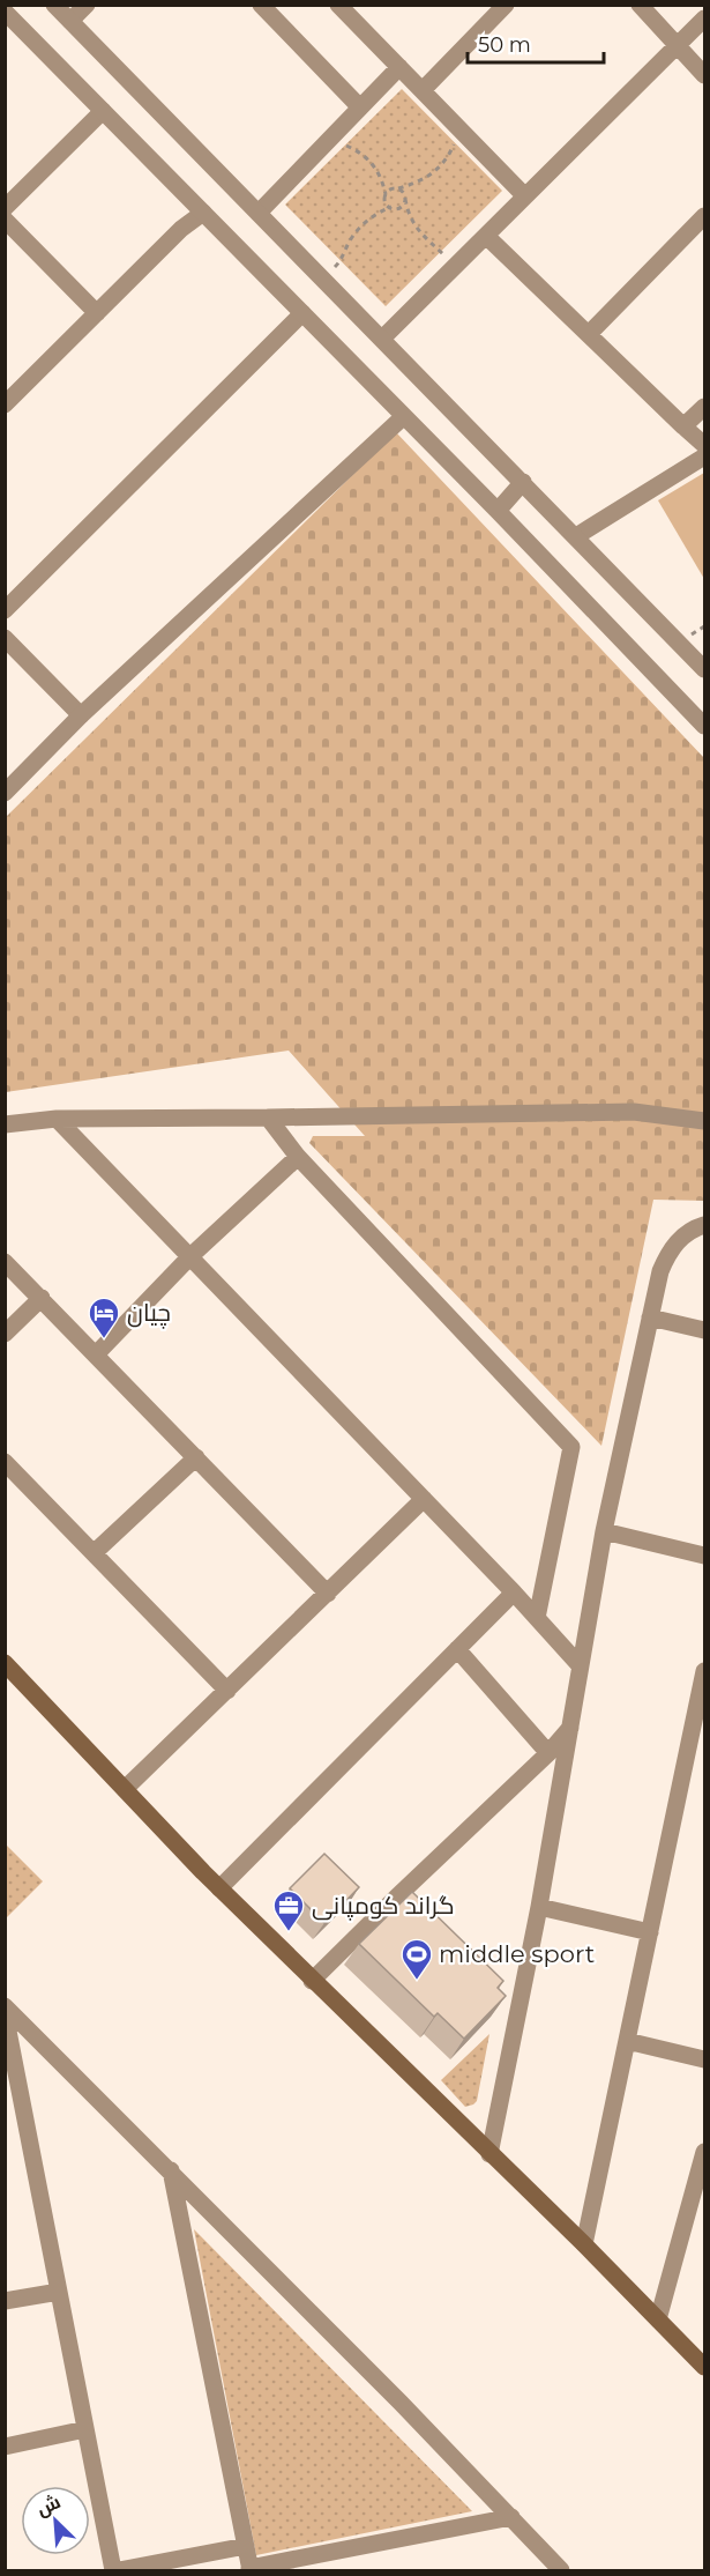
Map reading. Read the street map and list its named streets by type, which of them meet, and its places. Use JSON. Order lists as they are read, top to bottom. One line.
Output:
{"places":{"hotel":["چيان"],"office":["گراند كومپانى"],"sports":["middle sport"]},"scale_bar":"50 m","north":"top left"}
